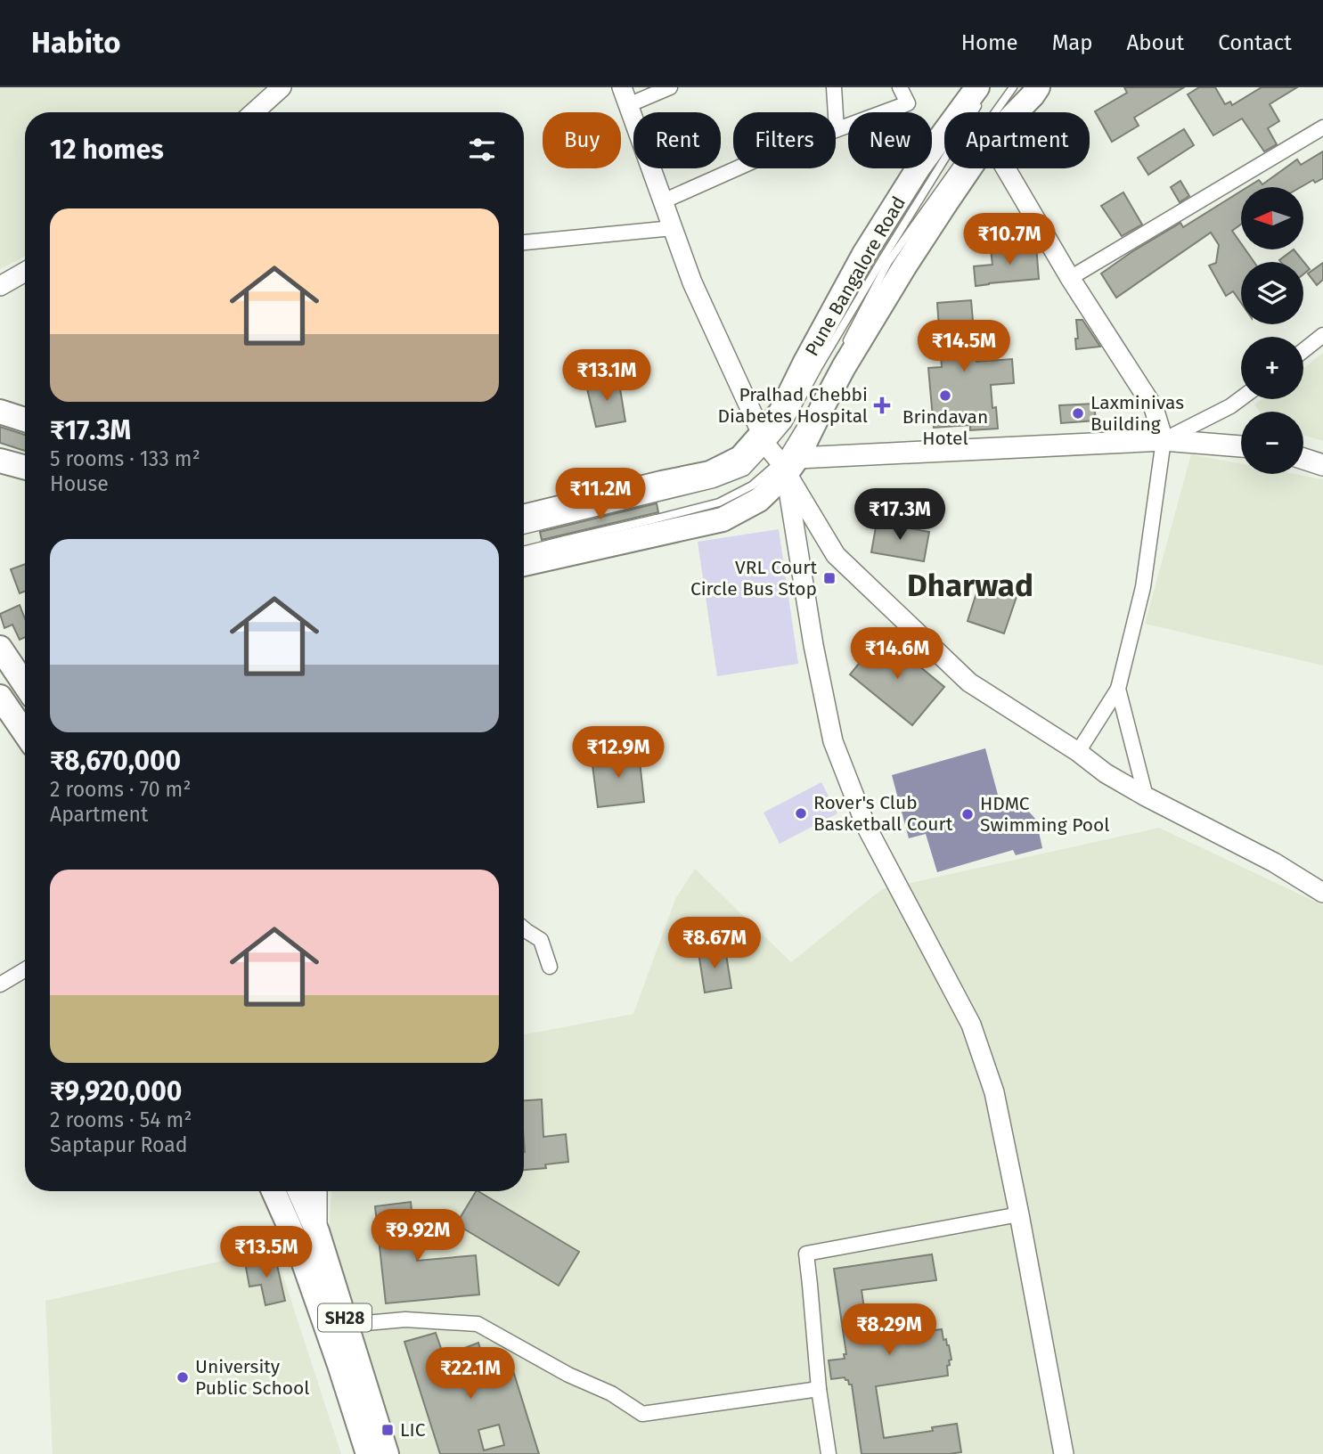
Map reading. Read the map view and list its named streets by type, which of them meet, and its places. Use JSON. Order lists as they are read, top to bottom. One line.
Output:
{"streets":{"main road":["Pune Bangalore Road","SH28"]},"districts":["Dharwad"],"places":{"other":["Brindavan Hotel","Laxminivas Building","Rover's Club Basketball Court","HDMC Swimming Pool","University Public School"],"health":["Pralhad Chebbi Diabetes Hospital"],"transit":["VRL Court Circle Bus Stop","LIC"]},"north":"left","page":{"header":"Habito","nav":["Home","Map","About","Contact"],"chip":["Buy","Rent","Filters","New","Apartment"],"heading":"12 homes","map_buttons":["+","−"],"list":[{"name":"₹17.3M","note":"5 rooms · 133 m² · House"},{"name":"₹8,670,000","note":"2 rooms · 70 m² · Apartment"},{"name":"₹9,920,000","note":"2 rooms · 54 m² · Saptapur Road"}],"price":["₹10.7M","₹14.5M","₹13.1M","₹11.2M","₹17.3M","₹14.6M","₹12.9M","₹8.67M","₹9.92M","₹13.5M","₹8.29M","₹22.1M"]}}
